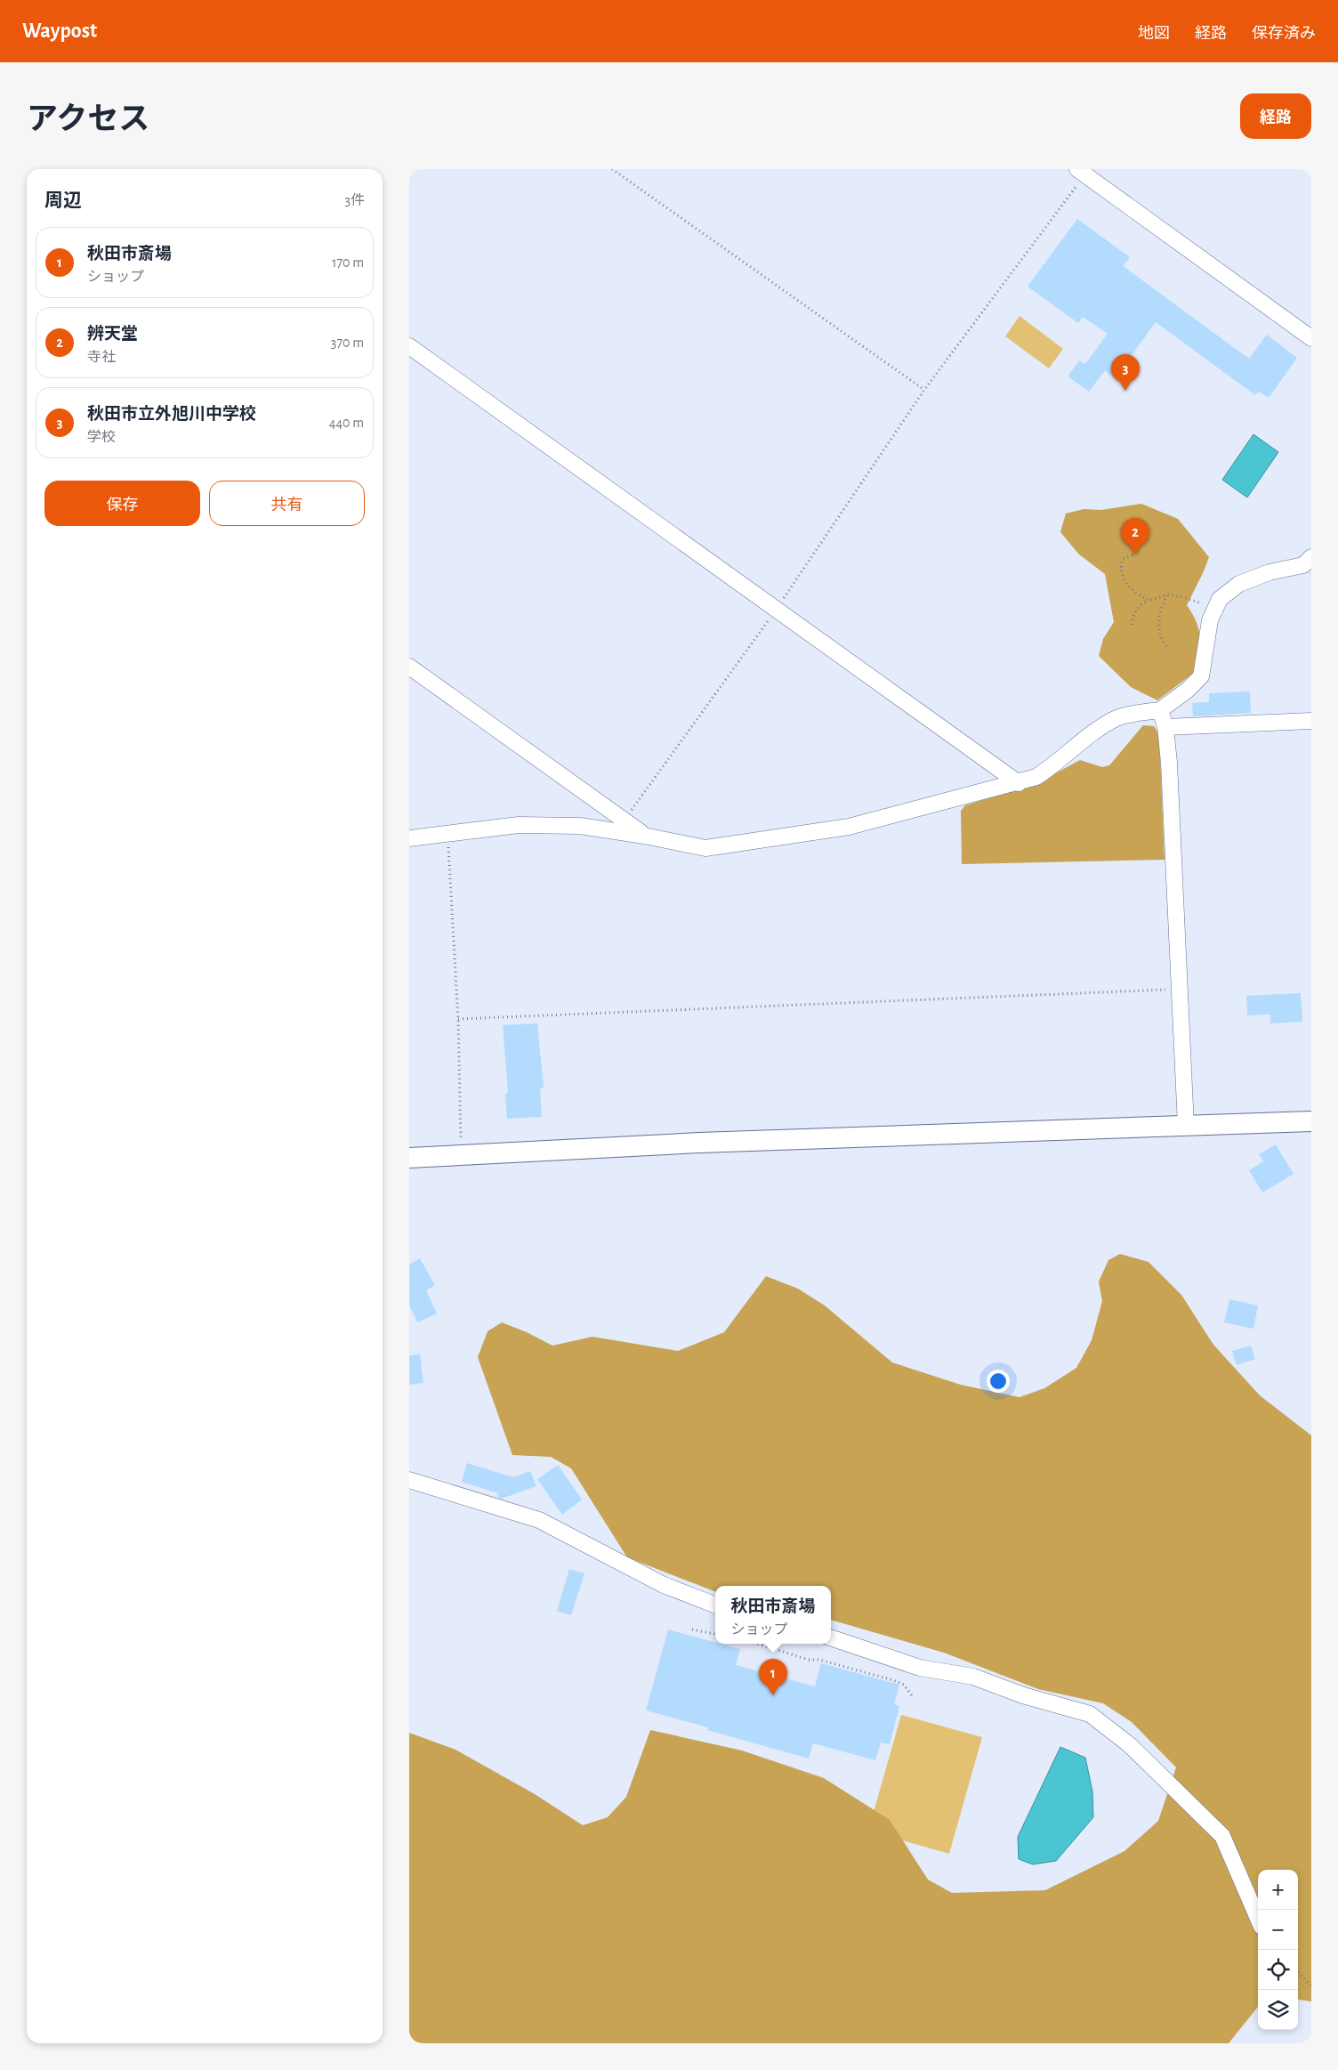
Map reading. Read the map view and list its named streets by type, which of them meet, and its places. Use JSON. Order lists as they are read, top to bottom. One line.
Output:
{"page":{"header":"Waypost","nav":["地図","経路","保存済み"],"title":"アクセス","buttons":["経路",["保存","共有"]],"heading":["周辺","3件"],"list":[{"mark":"1","name":"秋田市斎場","note":"ショップ","value":"170 m"},{"mark":"2","name":"辨天堂","note":"寺社","value":"370 m"},{"mark":"3","name":"秋田市立外旭川中学校","note":"学校","value":"440 m"}],"pins":["3","2","1"],"popup":["秋田市斎場","ショップ"],"map_buttons":["+","−"]}}
